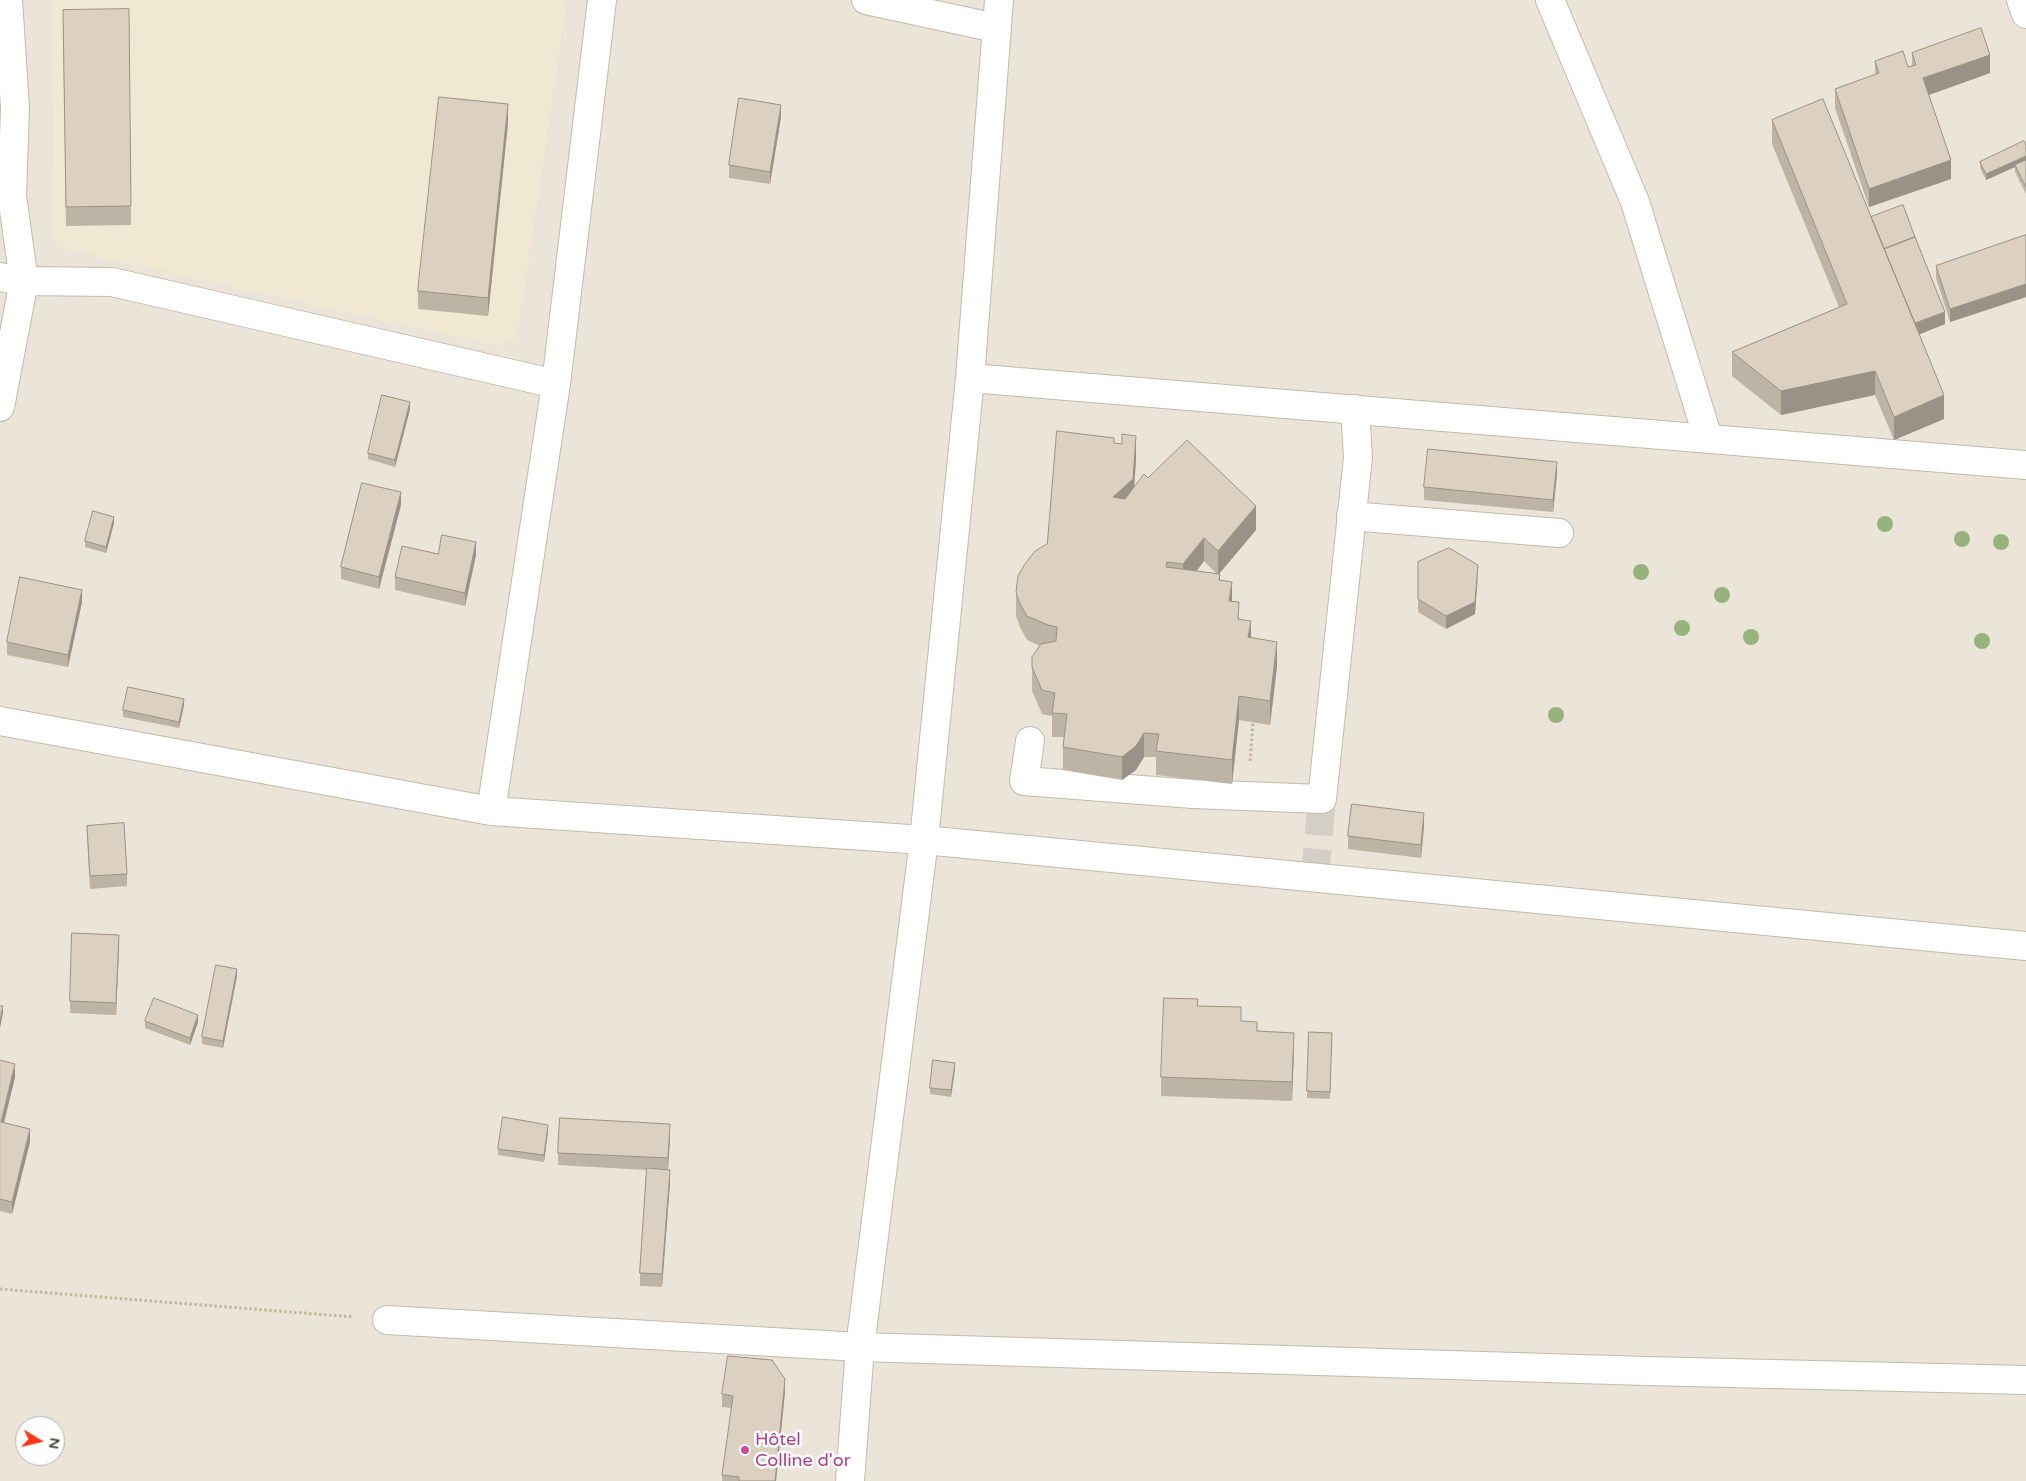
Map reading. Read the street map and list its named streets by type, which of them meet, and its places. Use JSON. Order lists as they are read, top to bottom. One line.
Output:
{"places":["Hôtel Colline d'or"],"north":"right"}
